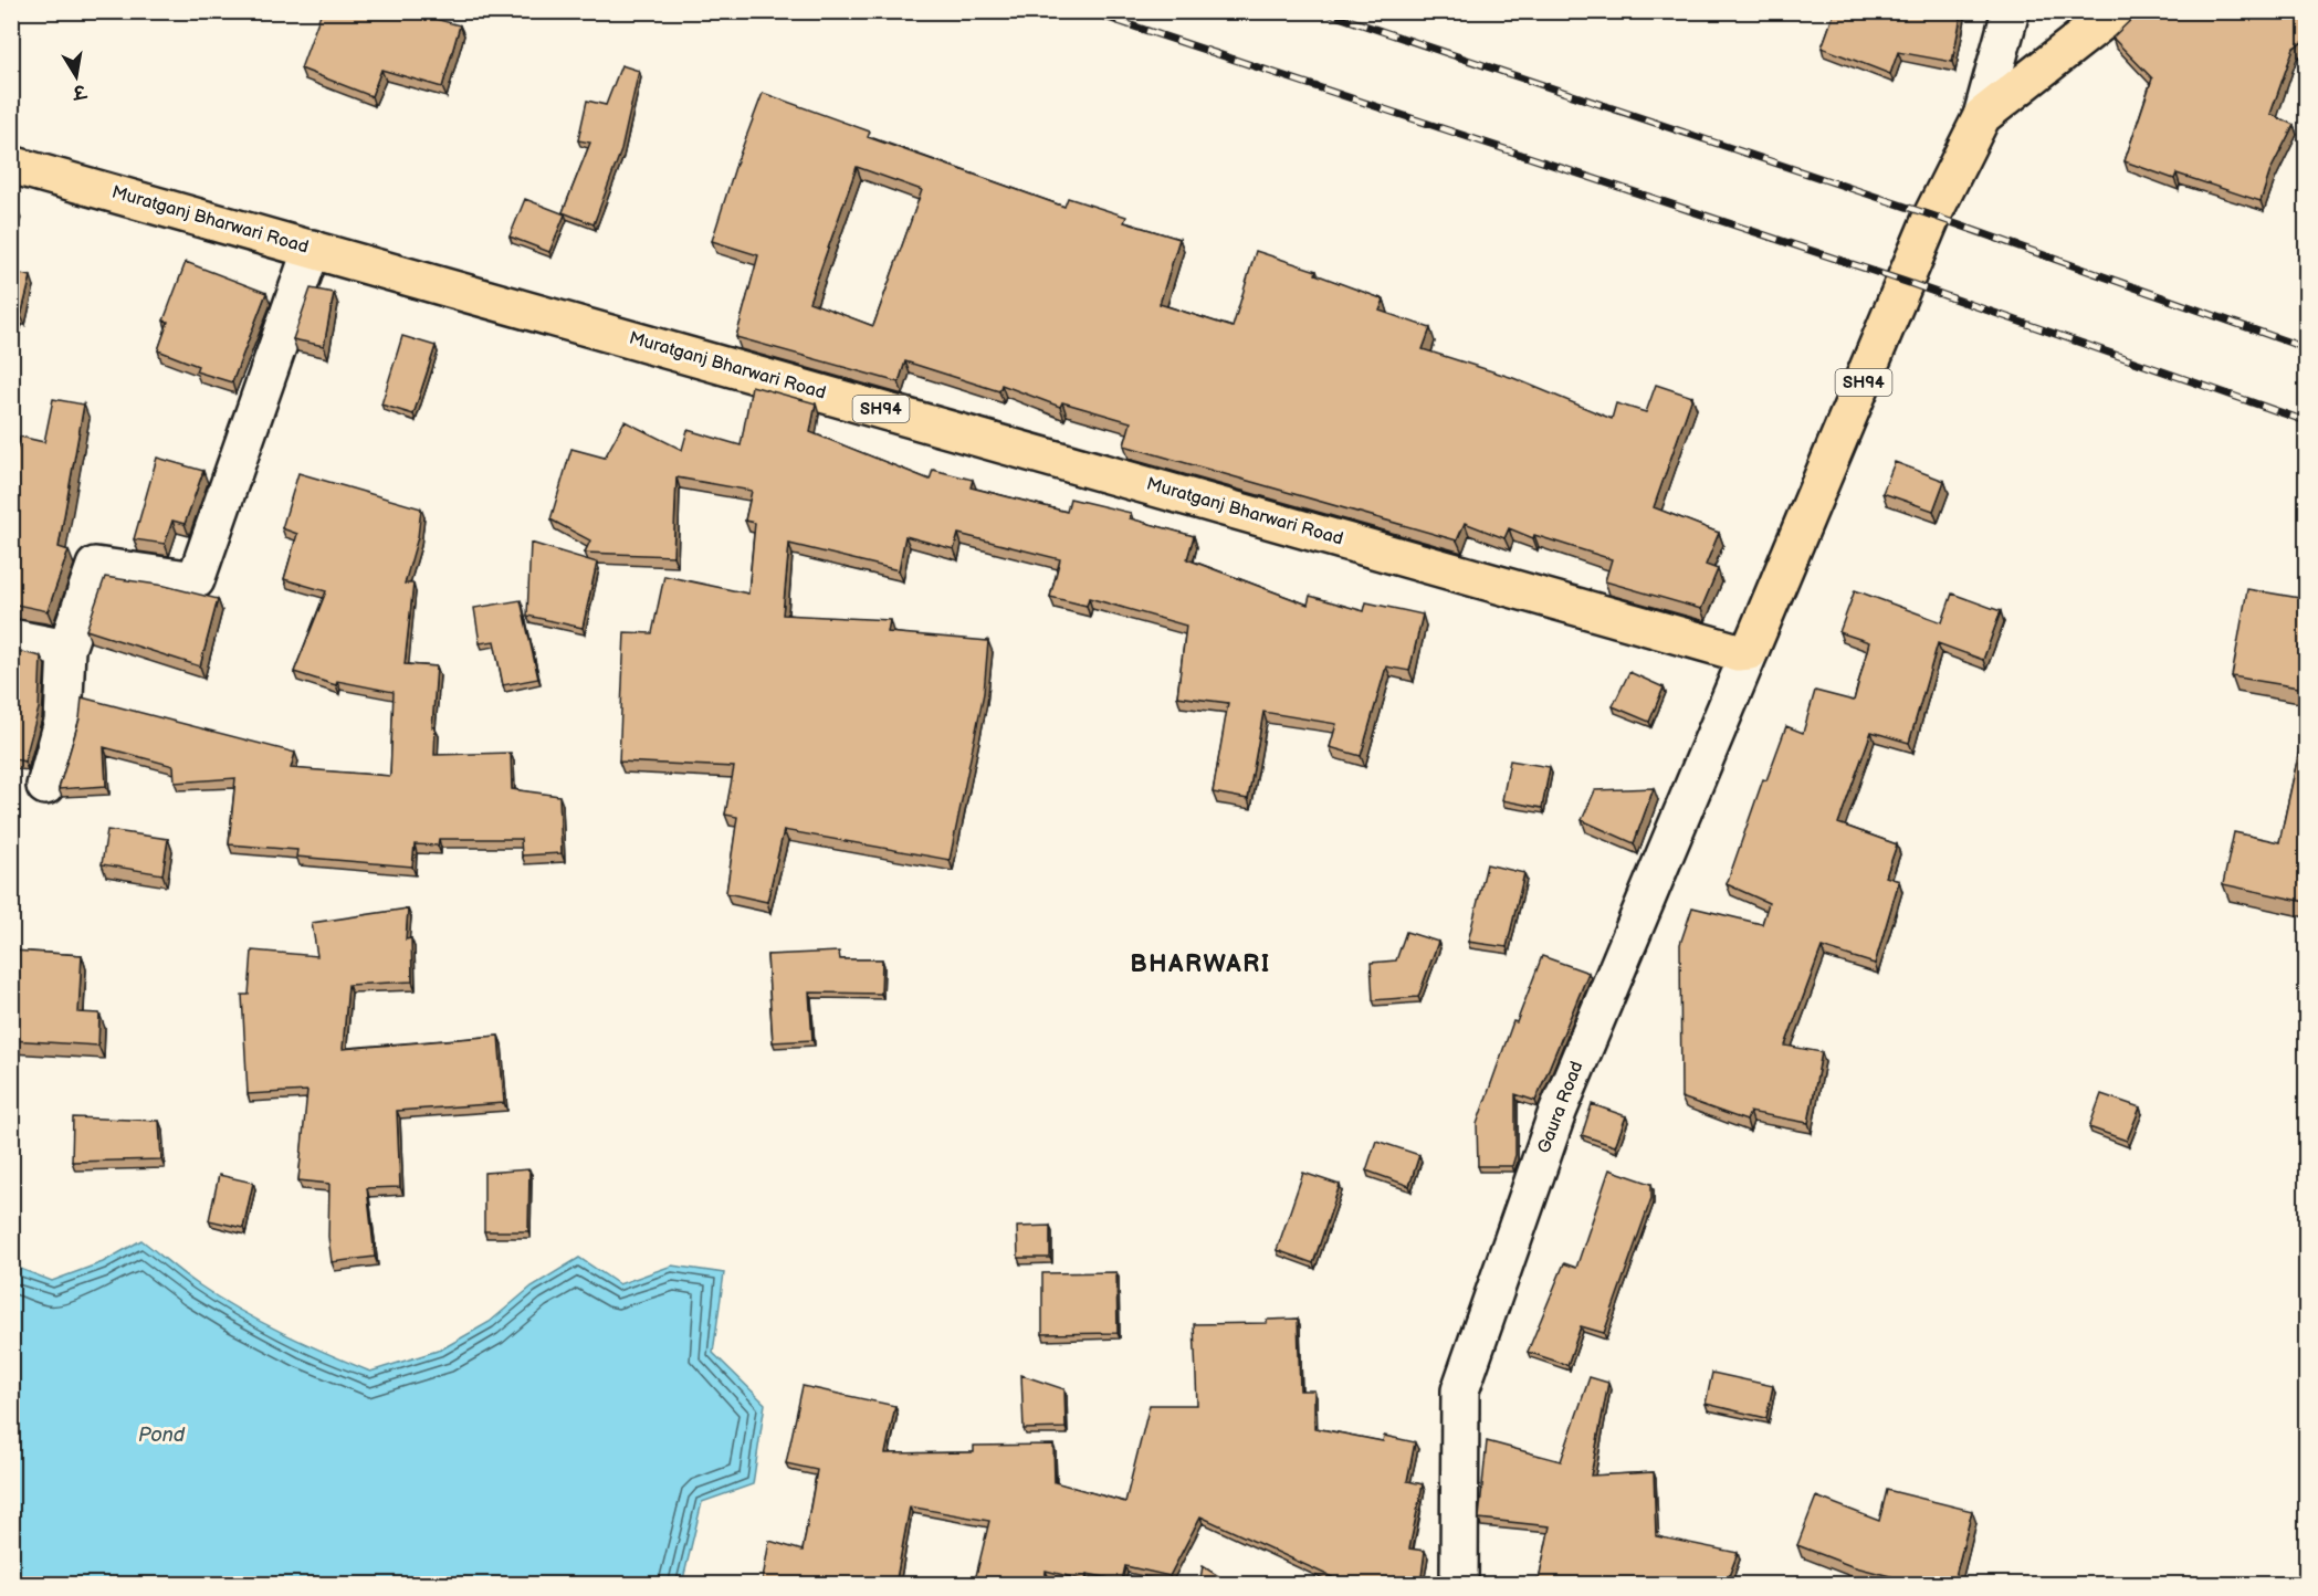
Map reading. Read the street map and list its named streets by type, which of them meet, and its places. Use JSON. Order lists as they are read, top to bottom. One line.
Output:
{"streets":{"main road":["Muratganj Bharwari Road","SH94"],"street":["Gaura Road"]},"crossings":[["Muratganj Bharwari Road","SH94"],["Muratganj Bharwari Road","Gaura Road"],["SH94","Gaura Road"]],"districts":["BHARWARI"],"water":["Pond"],"north":"bottom"}
